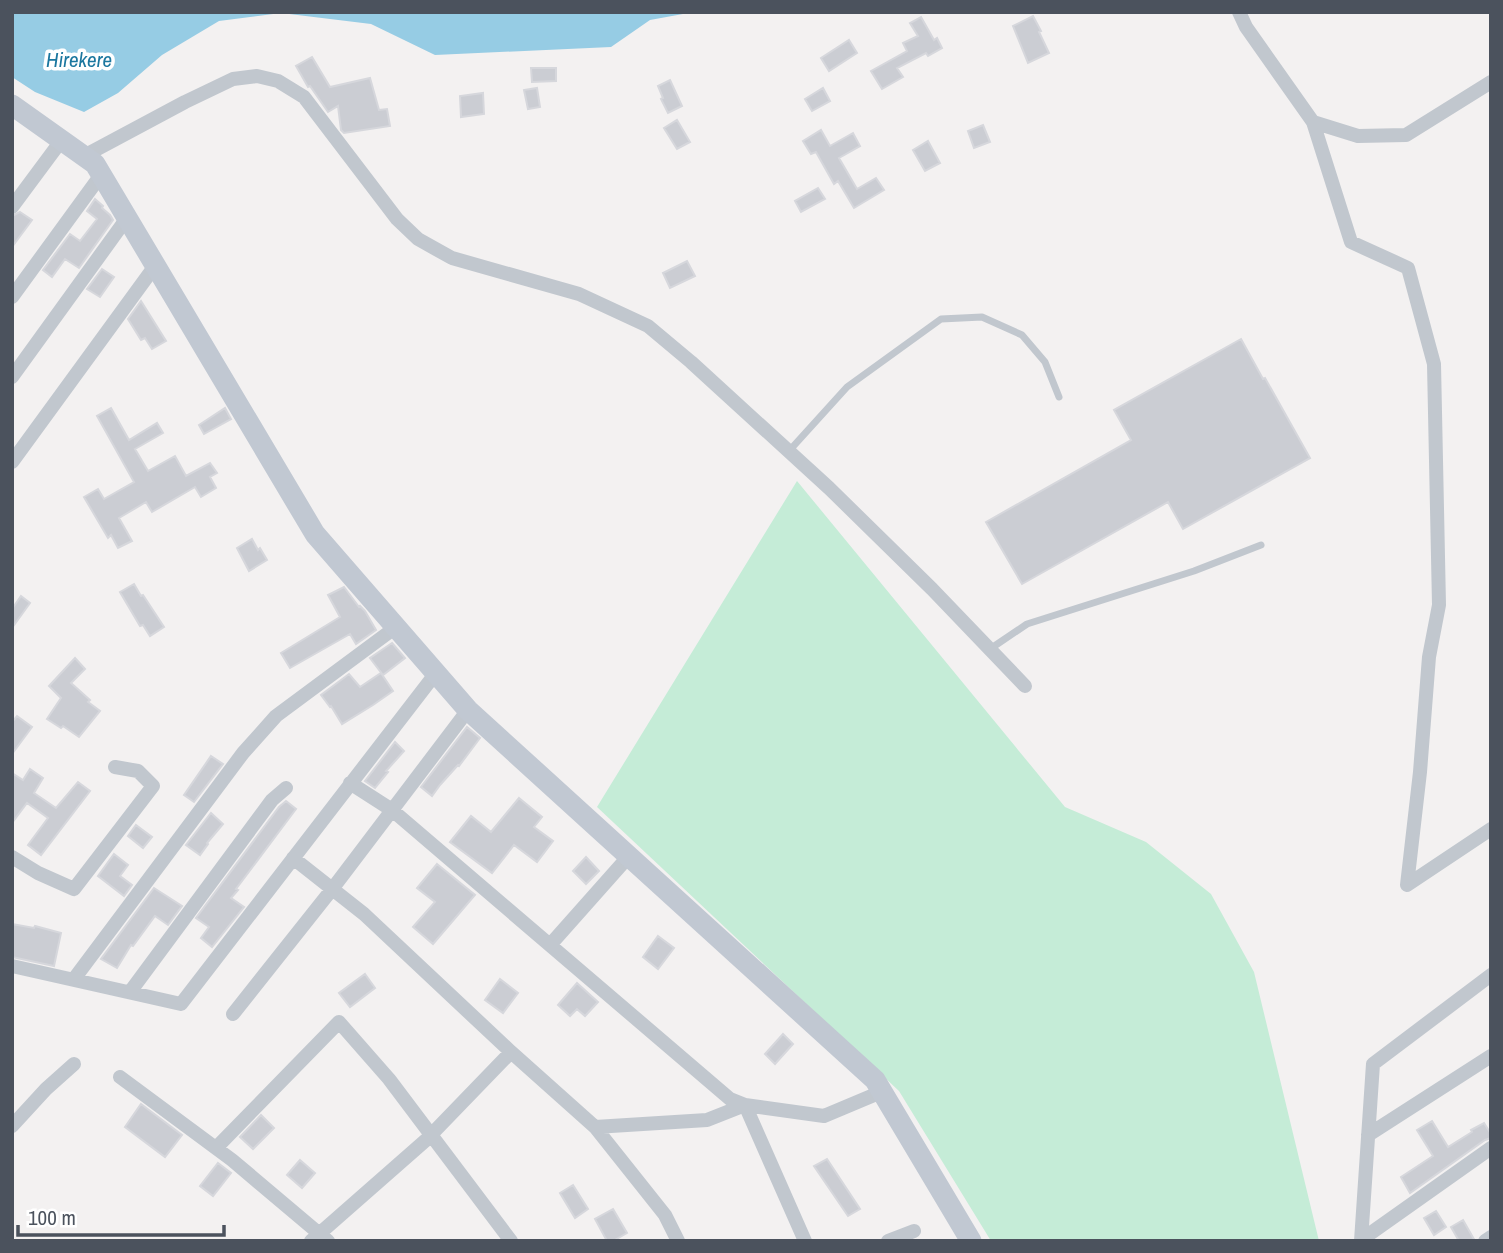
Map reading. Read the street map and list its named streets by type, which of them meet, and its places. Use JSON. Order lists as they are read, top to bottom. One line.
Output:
{"water":["Hirekere"],"scale_bar":"100 m"}
